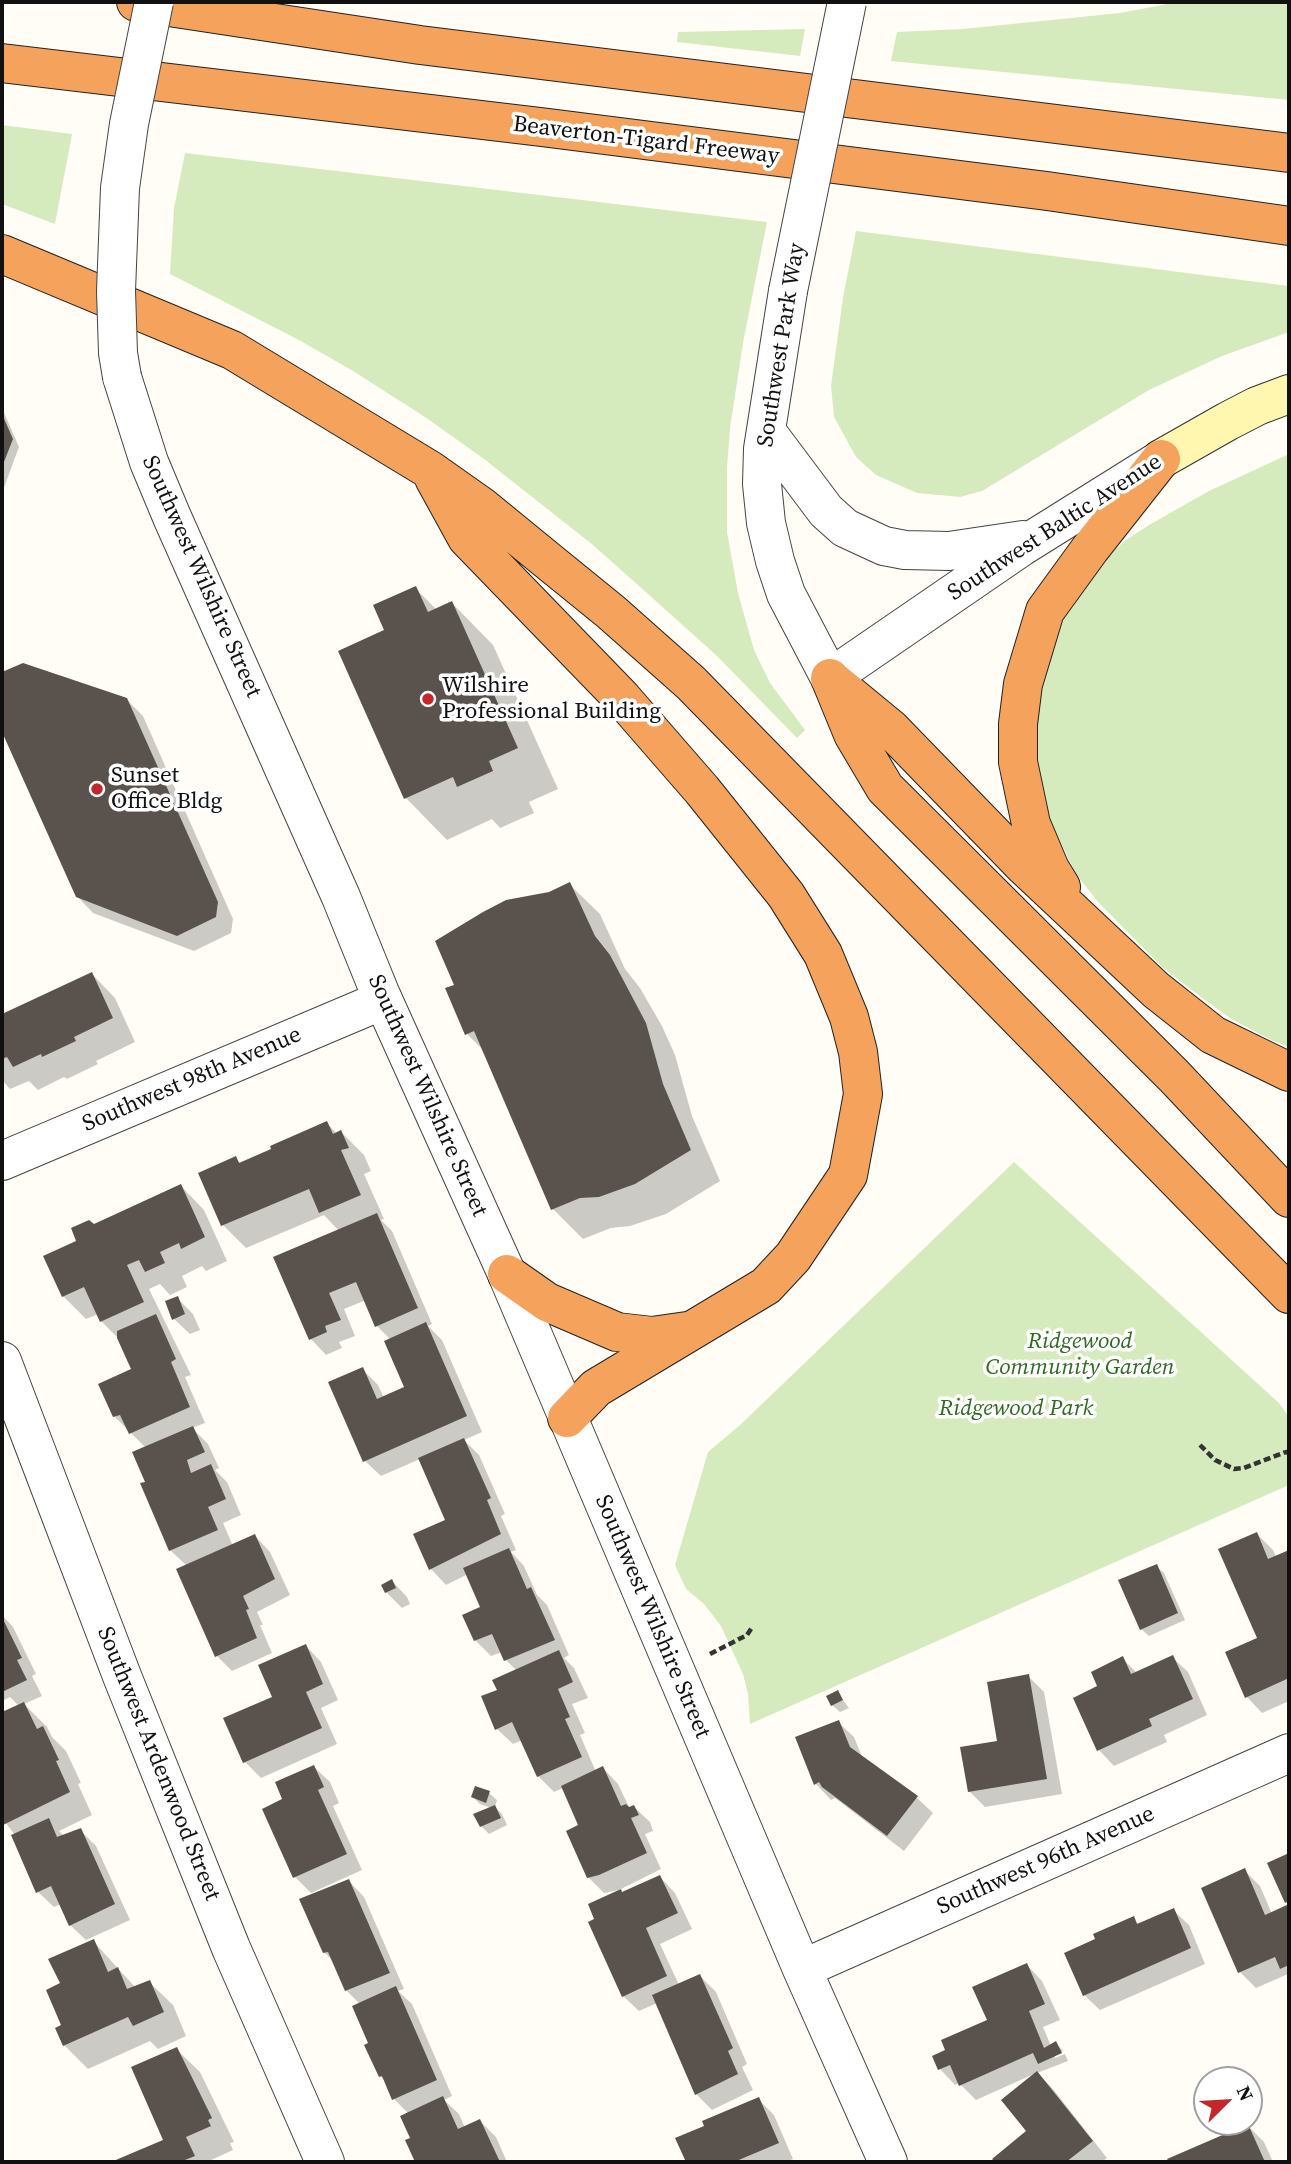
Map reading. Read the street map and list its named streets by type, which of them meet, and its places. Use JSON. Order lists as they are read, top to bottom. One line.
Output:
{"streets":{"highway":["Beaverton-Tigard Freeway"],"main road":["Southwest Baltic Avenue"],"street":["Southwest Park Way","Southwest Wilshire Street","Southwest 98th Avenue","Southwest Ardenwood Street","Southwest 96th Avenue"]},"crossings":[["Southwest Park Way","Southwest Baltic Avenue"],["Southwest Wilshire Street","Southwest 98th Avenue"],["Southwest Wilshire Street","Southwest 96th Avenue"]],"parks":["Ridgewood Community Garden","Ridgewood Park"],"places":["Wilshire Professional Building","Sunset Office Bldg"],"north":"top right"}
